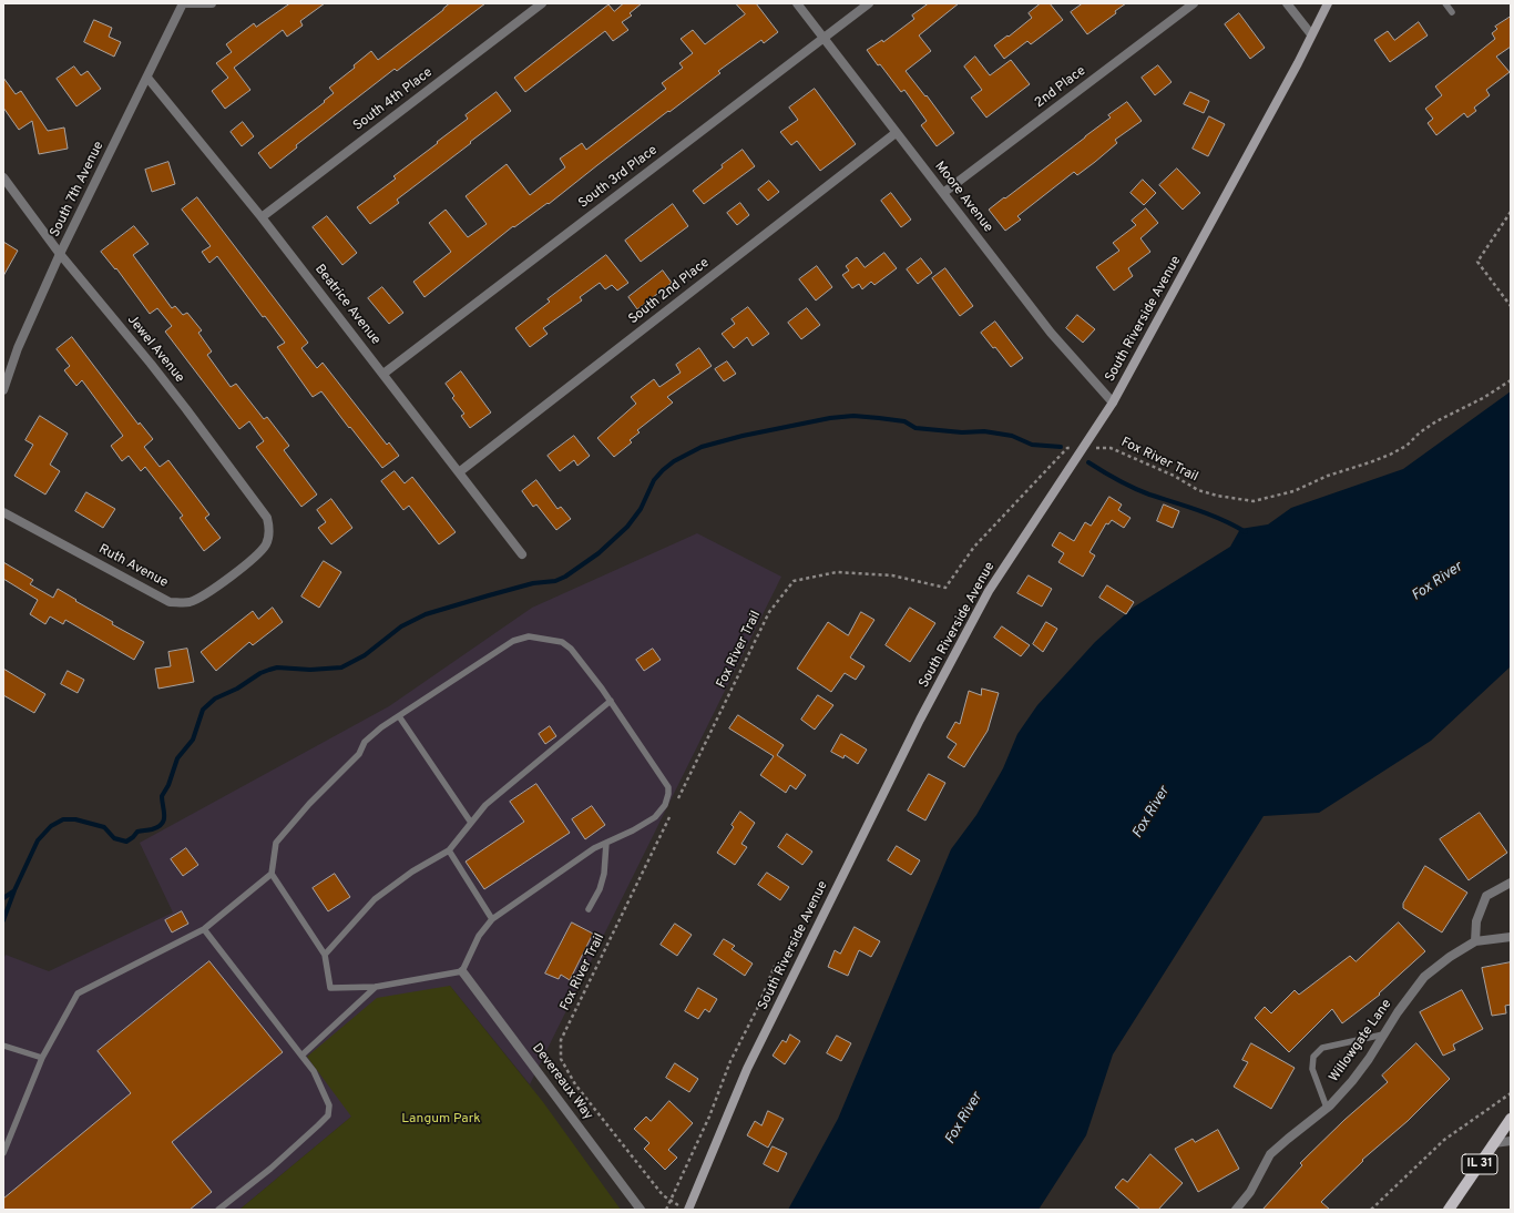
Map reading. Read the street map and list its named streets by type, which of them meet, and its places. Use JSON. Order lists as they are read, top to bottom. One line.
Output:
{"streets":{"main road":["South Riverside Avenue","IL 31"],"street":["2nd Place","South 4th Place","South 3rd Place","South 7th Avenue","Moore Avenue","South 2nd Place","Beatrice Avenue","Jewel Avenue","Ruth Avenue","Willowgate Lane","Devereaux Way"],"path":["Fox River Trail"]},"crossings":[["2nd Place","Moore Avenue"],["South 4th Place","Beatrice Avenue"],["South 3rd Place","Moore Avenue"],["South 3rd Place","Beatrice Avenue"],["South 7th Avenue","Beatrice Avenue"],["South 7th Avenue","Jewel Avenue"],["Moore Avenue","South 2nd Place"],["Moore Avenue","South Riverside Avenue"],["South 2nd Place","Beatrice Avenue"],["South Riverside Avenue","Fox River Trail"],["Jewel Avenue","Ruth Avenue"]],"water":["Fox River"],"parks":["Langum Park"]}
